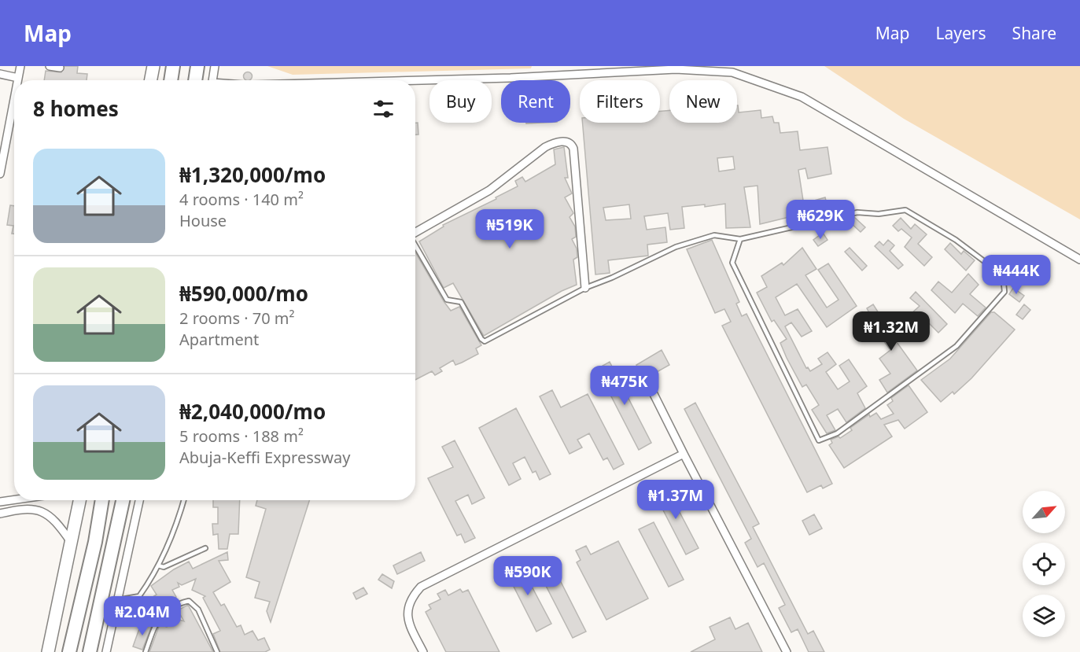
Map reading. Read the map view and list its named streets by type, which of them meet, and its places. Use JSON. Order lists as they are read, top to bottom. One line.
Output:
{"north":"top right","page":{"header":"Map","nav":["Map","Layers","Share"],"chip":["Buy","Rent","Filters","New"],"heading":"8 homes","list":[{"name":"₦1,320,000/mo","note":"4 rooms · 140 m² · House"},{"name":"₦590,000/mo","note":"2 rooms · 70 m² · Apartment"},{"name":"₦2,040,000/mo","note":"5 rooms · 188 m² · Abuja-Keffi Expressway"}],"price":["₦629K","₦519K","₦444K","₦1.32M","₦475K","₦1.37M","₦590K","₦2.04M"]}}
